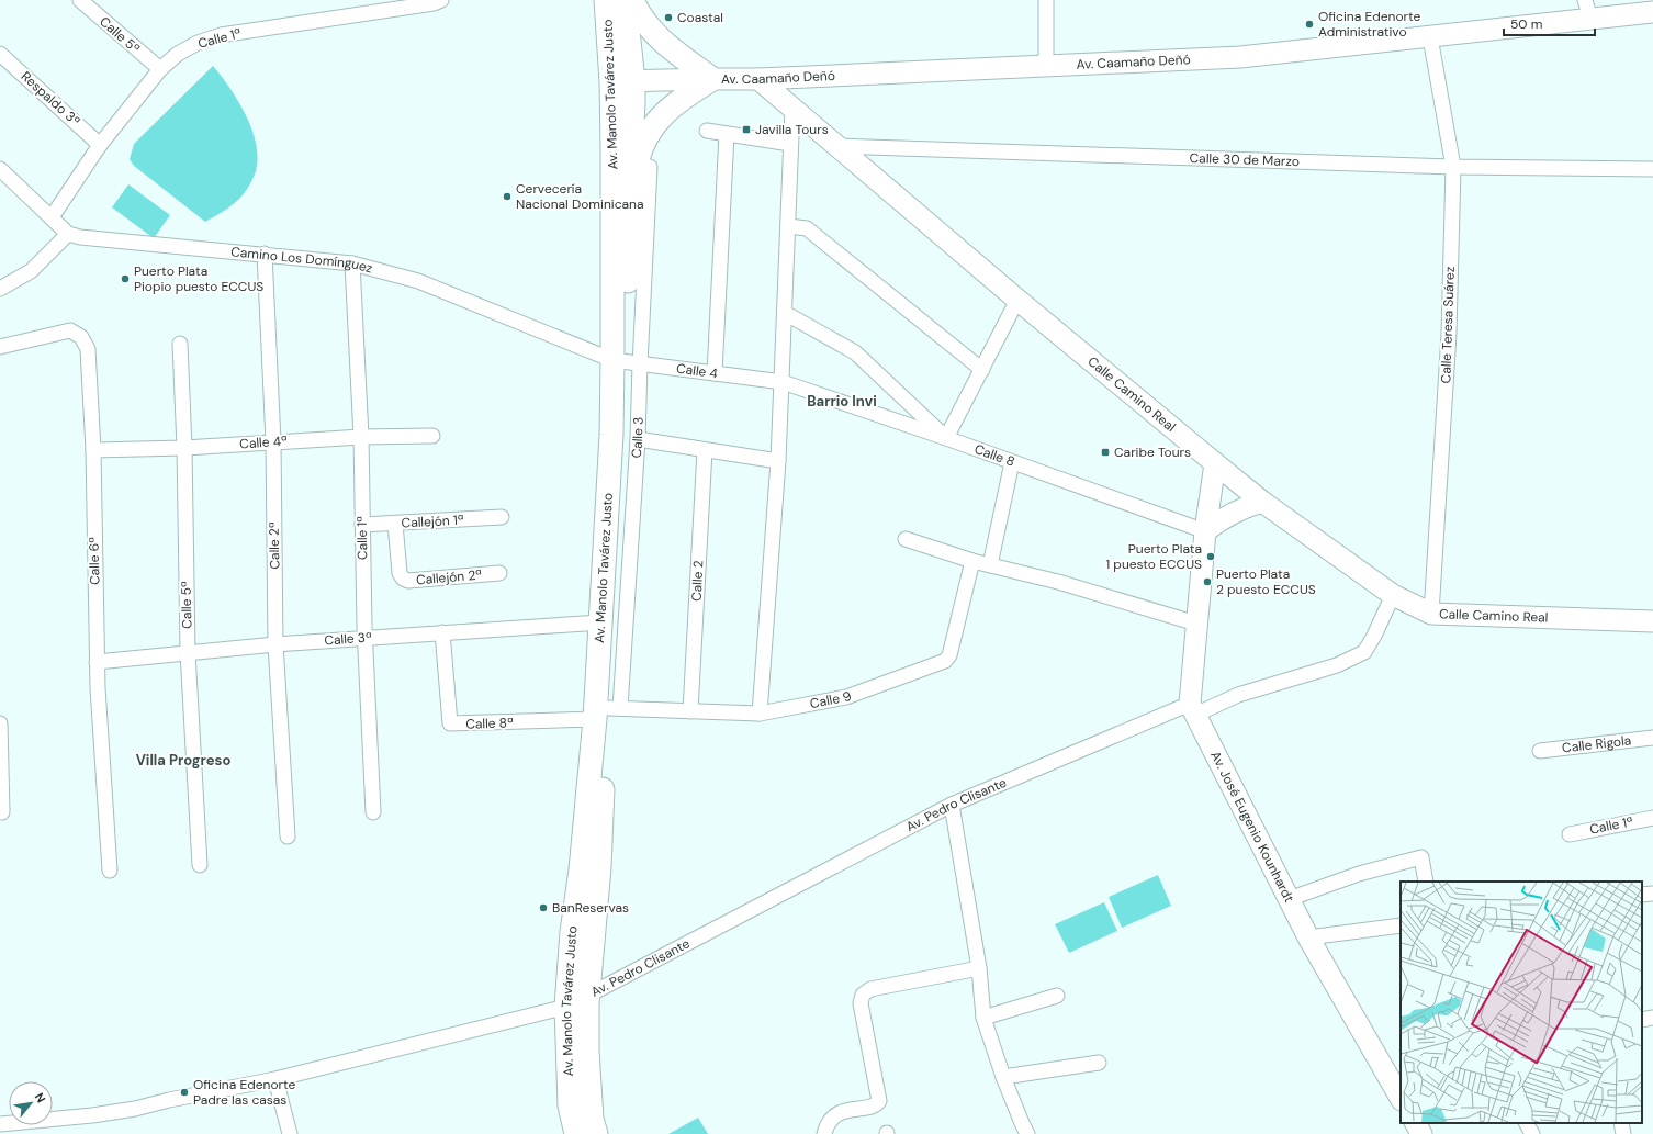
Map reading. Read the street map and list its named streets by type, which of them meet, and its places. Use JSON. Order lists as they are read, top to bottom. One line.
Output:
{"streets":{"main road":["Av. Manolo Tavárez Justo"],"street":["Calle 5ª","Calle 1ª","Av. Caamaño Deñó","Respaldo 3ª","Calle 30 de Marzo","Camino Los Domínguez","Calle Teresa Suárez","Calle 4","Calle Camino Real","Calle 3","Calle 4ª","Calle 8","Callejón 1ª","Calle 2ª","Calle 6ª","Callejón 2ª","Calle 2","Calle 3ª","Calle 9","Calle 8ª","Calle Rigola","Av. Pedro Clisante","Av. José Eugenio Kounhardt"]},"crossings":[["Calle 5ª","Calle 1ª"],["Calle 5ª","Calle 4ª"],["Calle 5ª","Calle 3ª"],["Calle 1ª","Respaldo 3ª"],["Calle 1ª","Camino Los Domínguez"],["Calle 1ª","Calle 4ª"],["Calle 1ª","Callejón 1ª"],["Calle 1ª","Calle 3ª"],["Av. Caamaño Deñó","Av. Manolo Tavárez Justo"],["Av. Caamaño Deñó","Calle Teresa Suárez"],["Av. Caamaño Deñó","Calle Camino Real"],["Av. Manolo Tavárez Justo","Camino Los Domínguez"],["Av. Manolo Tavárez Justo","Calle 4"],["Av. Manolo Tavárez Justo","Calle 3"],["Av. Manolo Tavárez Justo","Calle 3ª"],["Av. Manolo Tavárez Justo","Calle 9"],["Av. Manolo Tavárez Justo","Calle 8ª"],["Av. Manolo Tavárez Justo","Av. Pedro Clisante"],["Calle 30 de Marzo","Calle Teresa Suárez"],["Calle 30 de Marzo","Calle Camino Real"],["Camino Los Domínguez","Calle 4"],["Camino Los Domínguez","Calle 3"],["Camino Los Domínguez","Calle 2ª"],["Calle Teresa Suárez","Calle Camino Real"],["Calle 4","Calle 3"],["Calle 4","Calle 8"],["Calle Camino Real","Av. Pedro Clisante"],["Calle 3","Calle 9"],["Calle 3","Calle 8ª"],["Calle 4ª","Calle 2ª"],["Calle 4ª","Calle 6ª"],["Callejón 1ª","Callejón 2ª"],["Calle 2ª","Calle 3ª"],["Calle 6ª","Calle 3ª"],["Calle 2","Calle 9"],["Calle 3ª","Calle 8ª"],["Calle 9","Calle 8ª"],["Av. Pedro Clisante","Av. José Eugenio Kounhardt"]],"districts":["Barrio Invi","Villa Progreso"],"places":{"other":["Coastal","Oficina Edenorte Administrativo","Cervecería Nacional Dominicana","Puerto Plata Piopio puesto ECCUS","Puerto Plata 1 puesto ECCUS","Puerto Plata 2 puesto ECCUS","BanReservas","Oficina Edenorte Padre las casas"],"transit":["Javilla Tours","Caribe Tours"]},"scale_bar":"50 m","north":"top right"}
